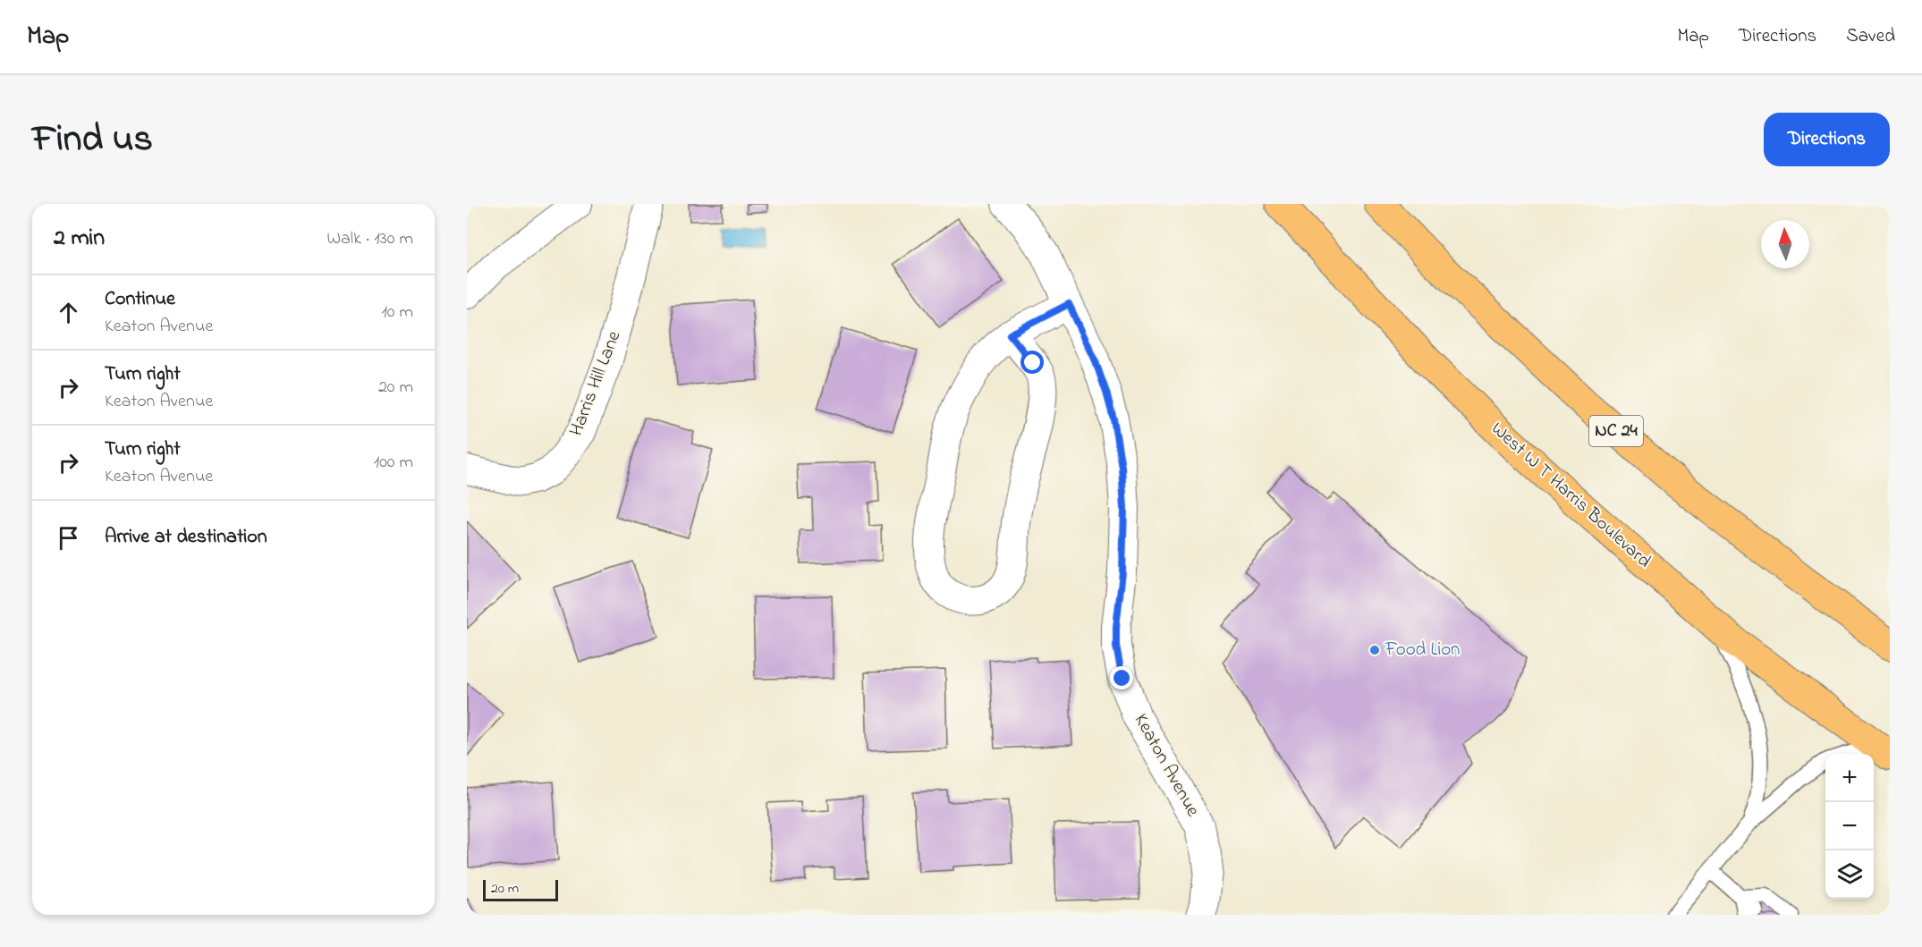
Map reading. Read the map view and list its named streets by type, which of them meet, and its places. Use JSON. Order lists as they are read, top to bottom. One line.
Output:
{"streets":{"main road":["NC 24","West W T Harris Boulevard"],"street":["Harris Hill Lane","Keaton Avenue"]},"places":["Food Lion"],"scale_bar":"20 m","north":"top","page":{"header":"Map","nav":["Map","Directions","Saved"],"title":"Find us","buttons":"Directions","heading":["2 min","Walk · 130 m"],"list":[["Continue","Keaton Avenue","10 m"],["Turn right","Keaton Avenue","20 m"],["Turn right","Keaton Avenue","100 m"],"Arrive at destination"],"map_buttons":["+","−"],"scale":"20 m"}}
